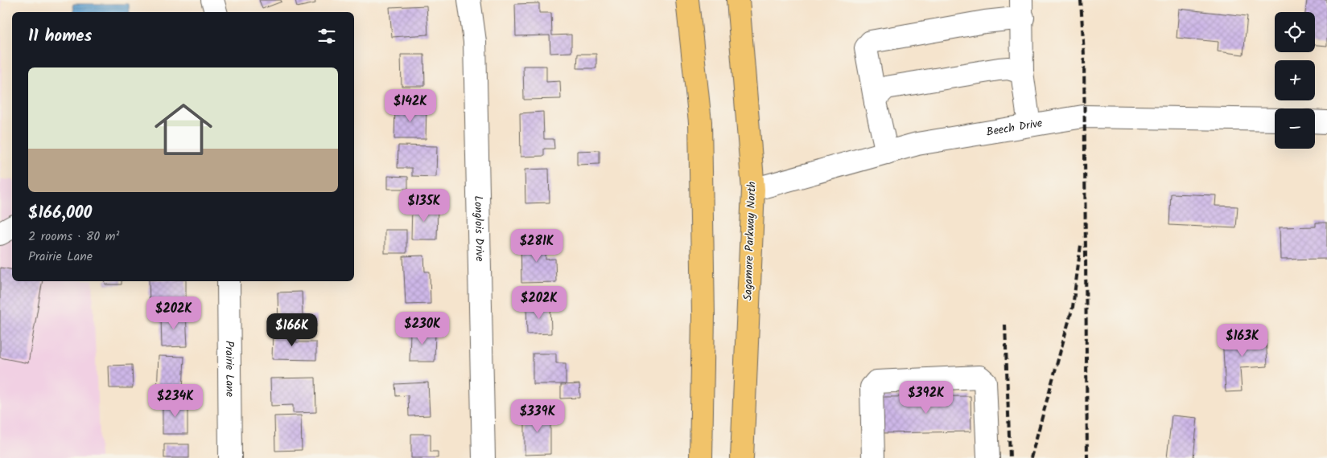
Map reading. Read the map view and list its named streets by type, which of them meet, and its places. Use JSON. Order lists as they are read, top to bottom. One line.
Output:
{"streets":{"main road":["Sagamore Parkway North"],"street":["Beech Drive","Longlois Drive","Prairie Lane"]},"crossings":[["Beech Drive","Sagamore Parkway North"]],"page":{"map_buttons":["+","−"],"heading":"11 homes","list":[{"name":"$166,000","note":"2 rooms · 80 m² · Prairie Lane"}],"price":["$142K","$135K","$281K","$202K","$202K","$230K","$166K","$163K","$392K","$234K","$339K"]}}
